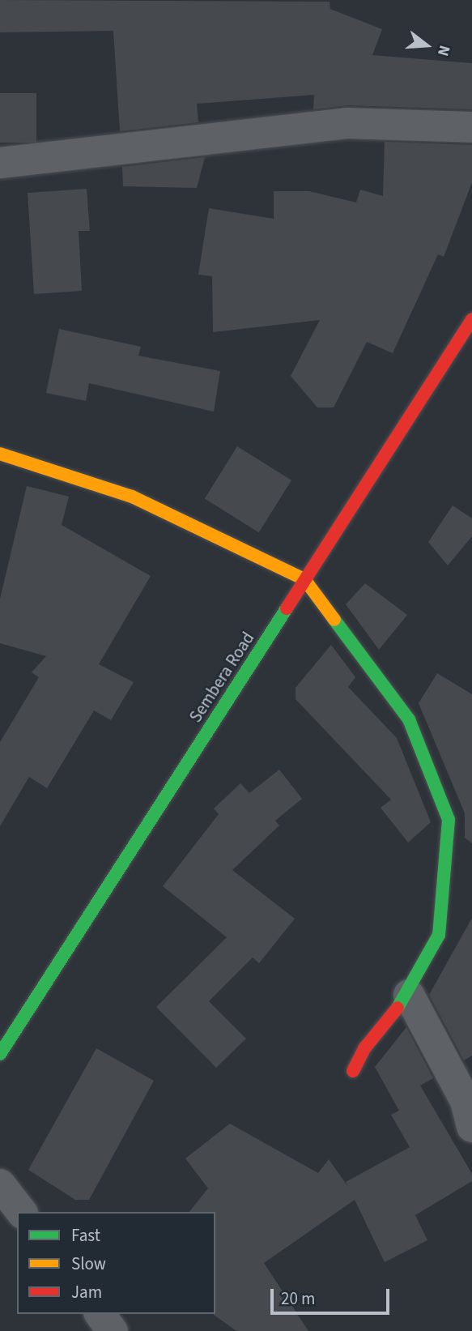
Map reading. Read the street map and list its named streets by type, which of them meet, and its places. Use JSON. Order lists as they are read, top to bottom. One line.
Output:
{"streets":{"street":["Sembera Road"]},"legend":["Fast","Slow","Jam"],"scale_bar":"20 m","north":"right"}
